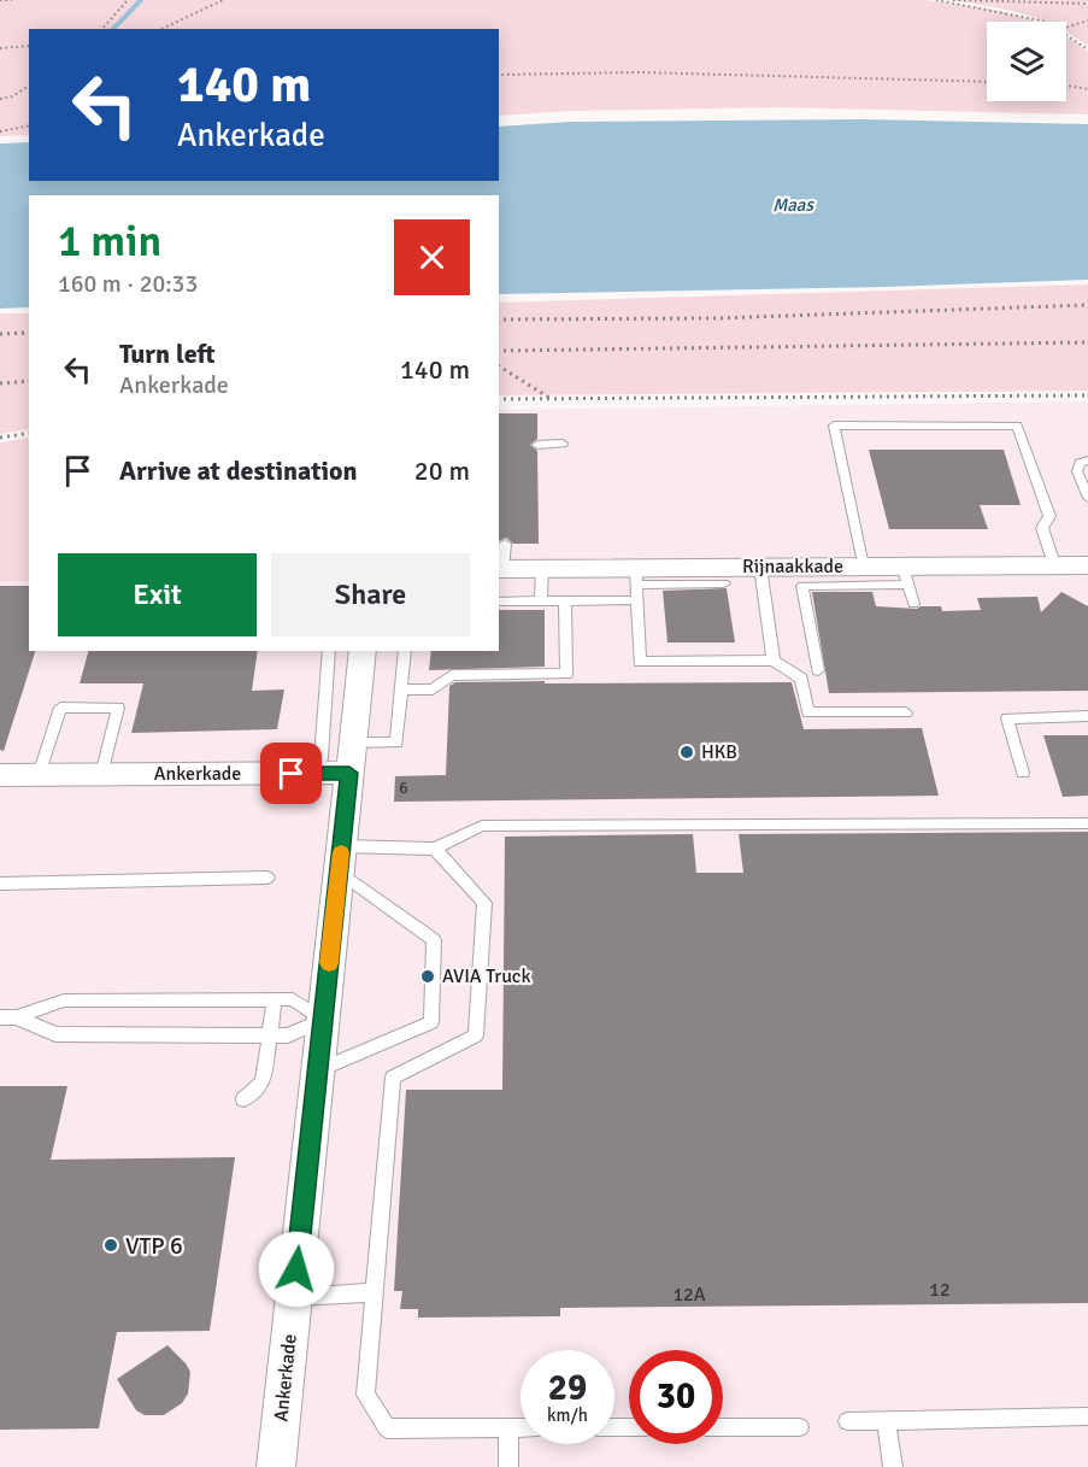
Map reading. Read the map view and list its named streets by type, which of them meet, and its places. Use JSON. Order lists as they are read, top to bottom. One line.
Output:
{"streets":{"street":["Rijnaakkade","Ankerkade"]},"water":["Maas"],"places":["HKB","AVIA Truck","VTP 6"],"house_numbers":["6","12","12A"],"page":{"turn":["140 m","Ankerkade"],"heading":["1 min","160 m · 20:33"],"list":[{"name":"Turn left","note":"Ankerkade","value":"140 m"},{"name":"Arrive at destination","value":"20 m"}],"buttons":["Exit","Share"],"speed":"29 km/h","limit":"30"}}
